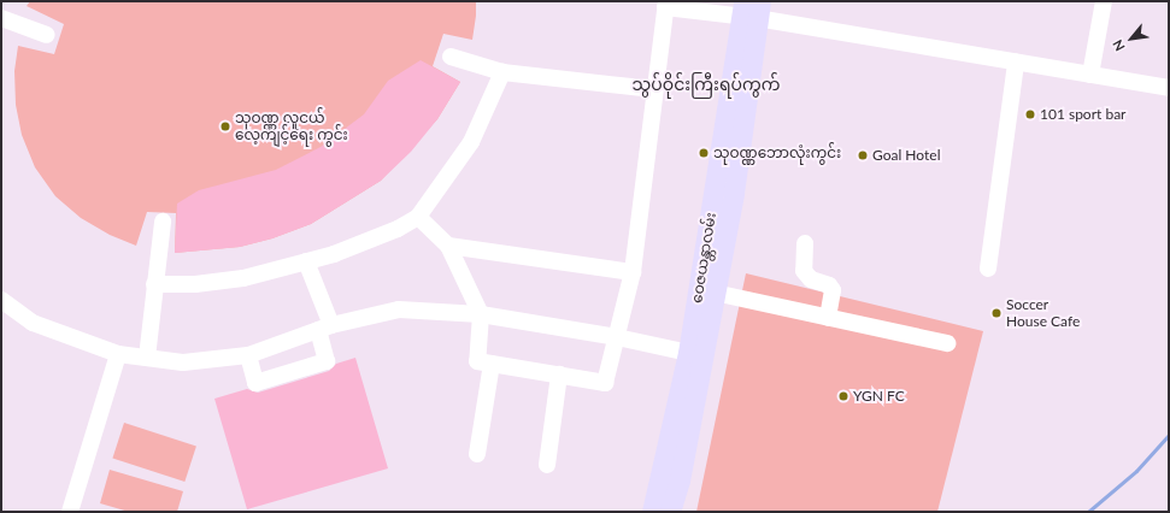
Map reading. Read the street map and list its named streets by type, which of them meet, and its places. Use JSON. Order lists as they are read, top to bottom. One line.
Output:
{"streets":{"main road":["ဝေဇယန္တာလမ်း"]},"districts":["သွပ်ဝိုင်းကြီးရပ်ကွက်"],"places":["101 sport bar","သုဝဏ္ဏ လူငယ် လေ့ကျင့်ရေး ကွင်း","သုဝဏ္ဏဘောလုံးကွင်း","Goal Hotel","Soccer House Cafe","YGN FC"],"north":"bottom left"}
